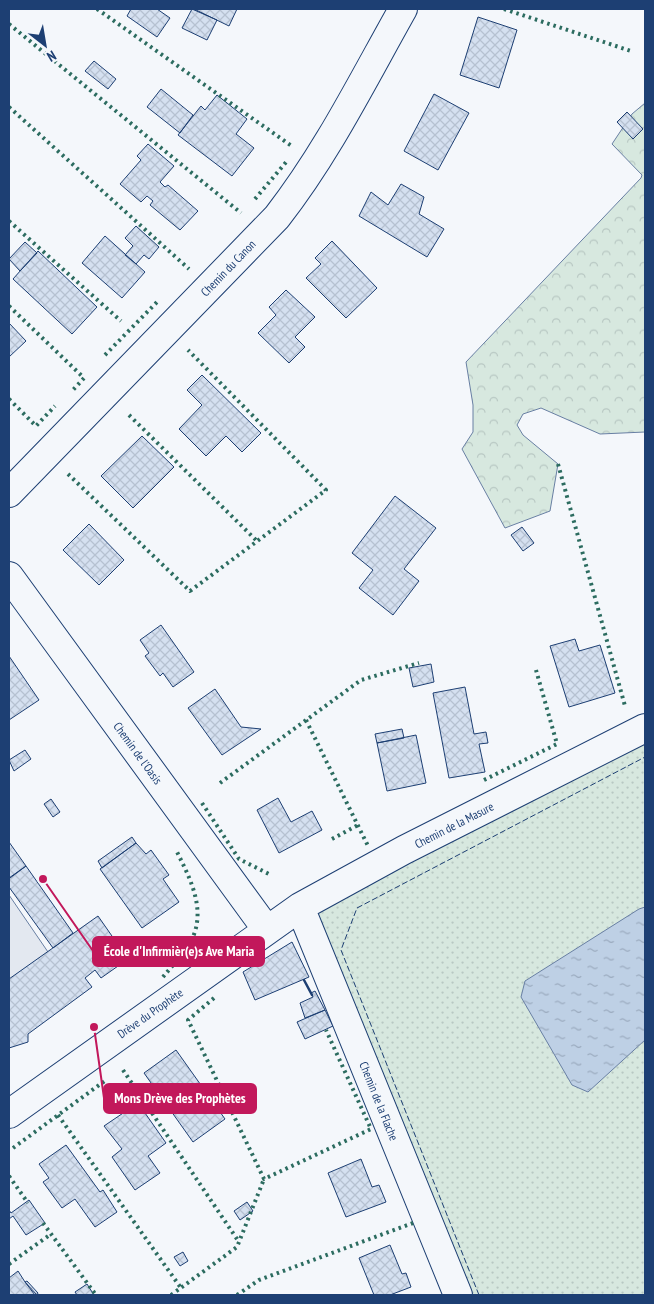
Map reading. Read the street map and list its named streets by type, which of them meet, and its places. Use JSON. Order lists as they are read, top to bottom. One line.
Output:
{"streets":{"street":["Chemin du Canon","Chemin de l'Oasis","Chemin de la Masure","Drève du Prophète","Chemin de la Flache"]},"crossings":[["Chemin de l'Oasis","Chemin de la Masure"],["Chemin de l'Oasis","Drève du Prophète"],["Chemin de la Masure","Drève du Prophète"],["Chemin de la Masure","Chemin de la Flache"]],"places":["École d'Infirmièr(e)s Ave Maria","Mons Drève des Prophètes"],"north":"bottom right"}
